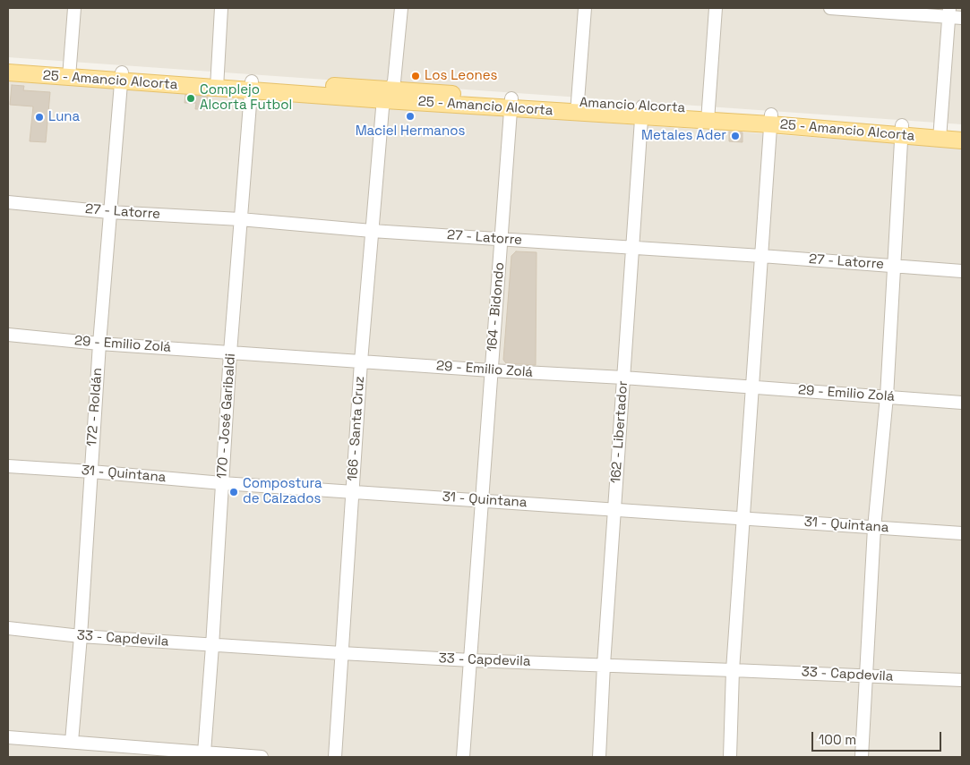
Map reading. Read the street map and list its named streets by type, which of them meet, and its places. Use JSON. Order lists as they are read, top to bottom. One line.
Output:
{"streets":{"main road":["25 - Amancio Alcorta"],"street":["27 - Latorre","164 - Bidondo","29 - Emilio Zolá","172 - Roldán","170 - José Garibaldi","166 - Santa Cruz","162 - Libertador","31 - Quintana","33 - Capdevila"]},"crossings":[["25 - Amancio Alcorta","164 - Bidondo"],["25 - Amancio Alcorta","172 - Roldán"],["25 - Amancio Alcorta","170 - José Garibaldi"],["25 - Amancio Alcorta","166 - Santa Cruz"],["25 - Amancio Alcorta","162 - Libertador"],["27 - Latorre","164 - Bidondo"],["27 - Latorre","172 - Roldán"],["27 - Latorre","170 - José Garibaldi"],["27 - Latorre","166 - Santa Cruz"],["27 - Latorre","162 - Libertador"],["164 - Bidondo","29 - Emilio Zolá"],["164 - Bidondo","31 - Quintana"],["164 - Bidondo","33 - Capdevila"],["29 - Emilio Zolá","172 - Roldán"],["29 - Emilio Zolá","170 - José Garibaldi"],["29 - Emilio Zolá","166 - Santa Cruz"],["29 - Emilio Zolá","162 - Libertador"],["172 - Roldán","31 - Quintana"],["172 - Roldán","33 - Capdevila"],["170 - José Garibaldi","31 - Quintana"],["170 - José Garibaldi","33 - Capdevila"],["166 - Santa Cruz","31 - Quintana"],["166 - Santa Cruz","33 - Capdevila"],["162 - Libertador","31 - Quintana"],["162 - Libertador","33 - Capdevila"]],"places":["Los Leones","Complejo Alcorta Futbol","Maciel Hermanos","Luna","Metales Ader","Compostura de Calzados"],"scale_bar":"100 m"}
